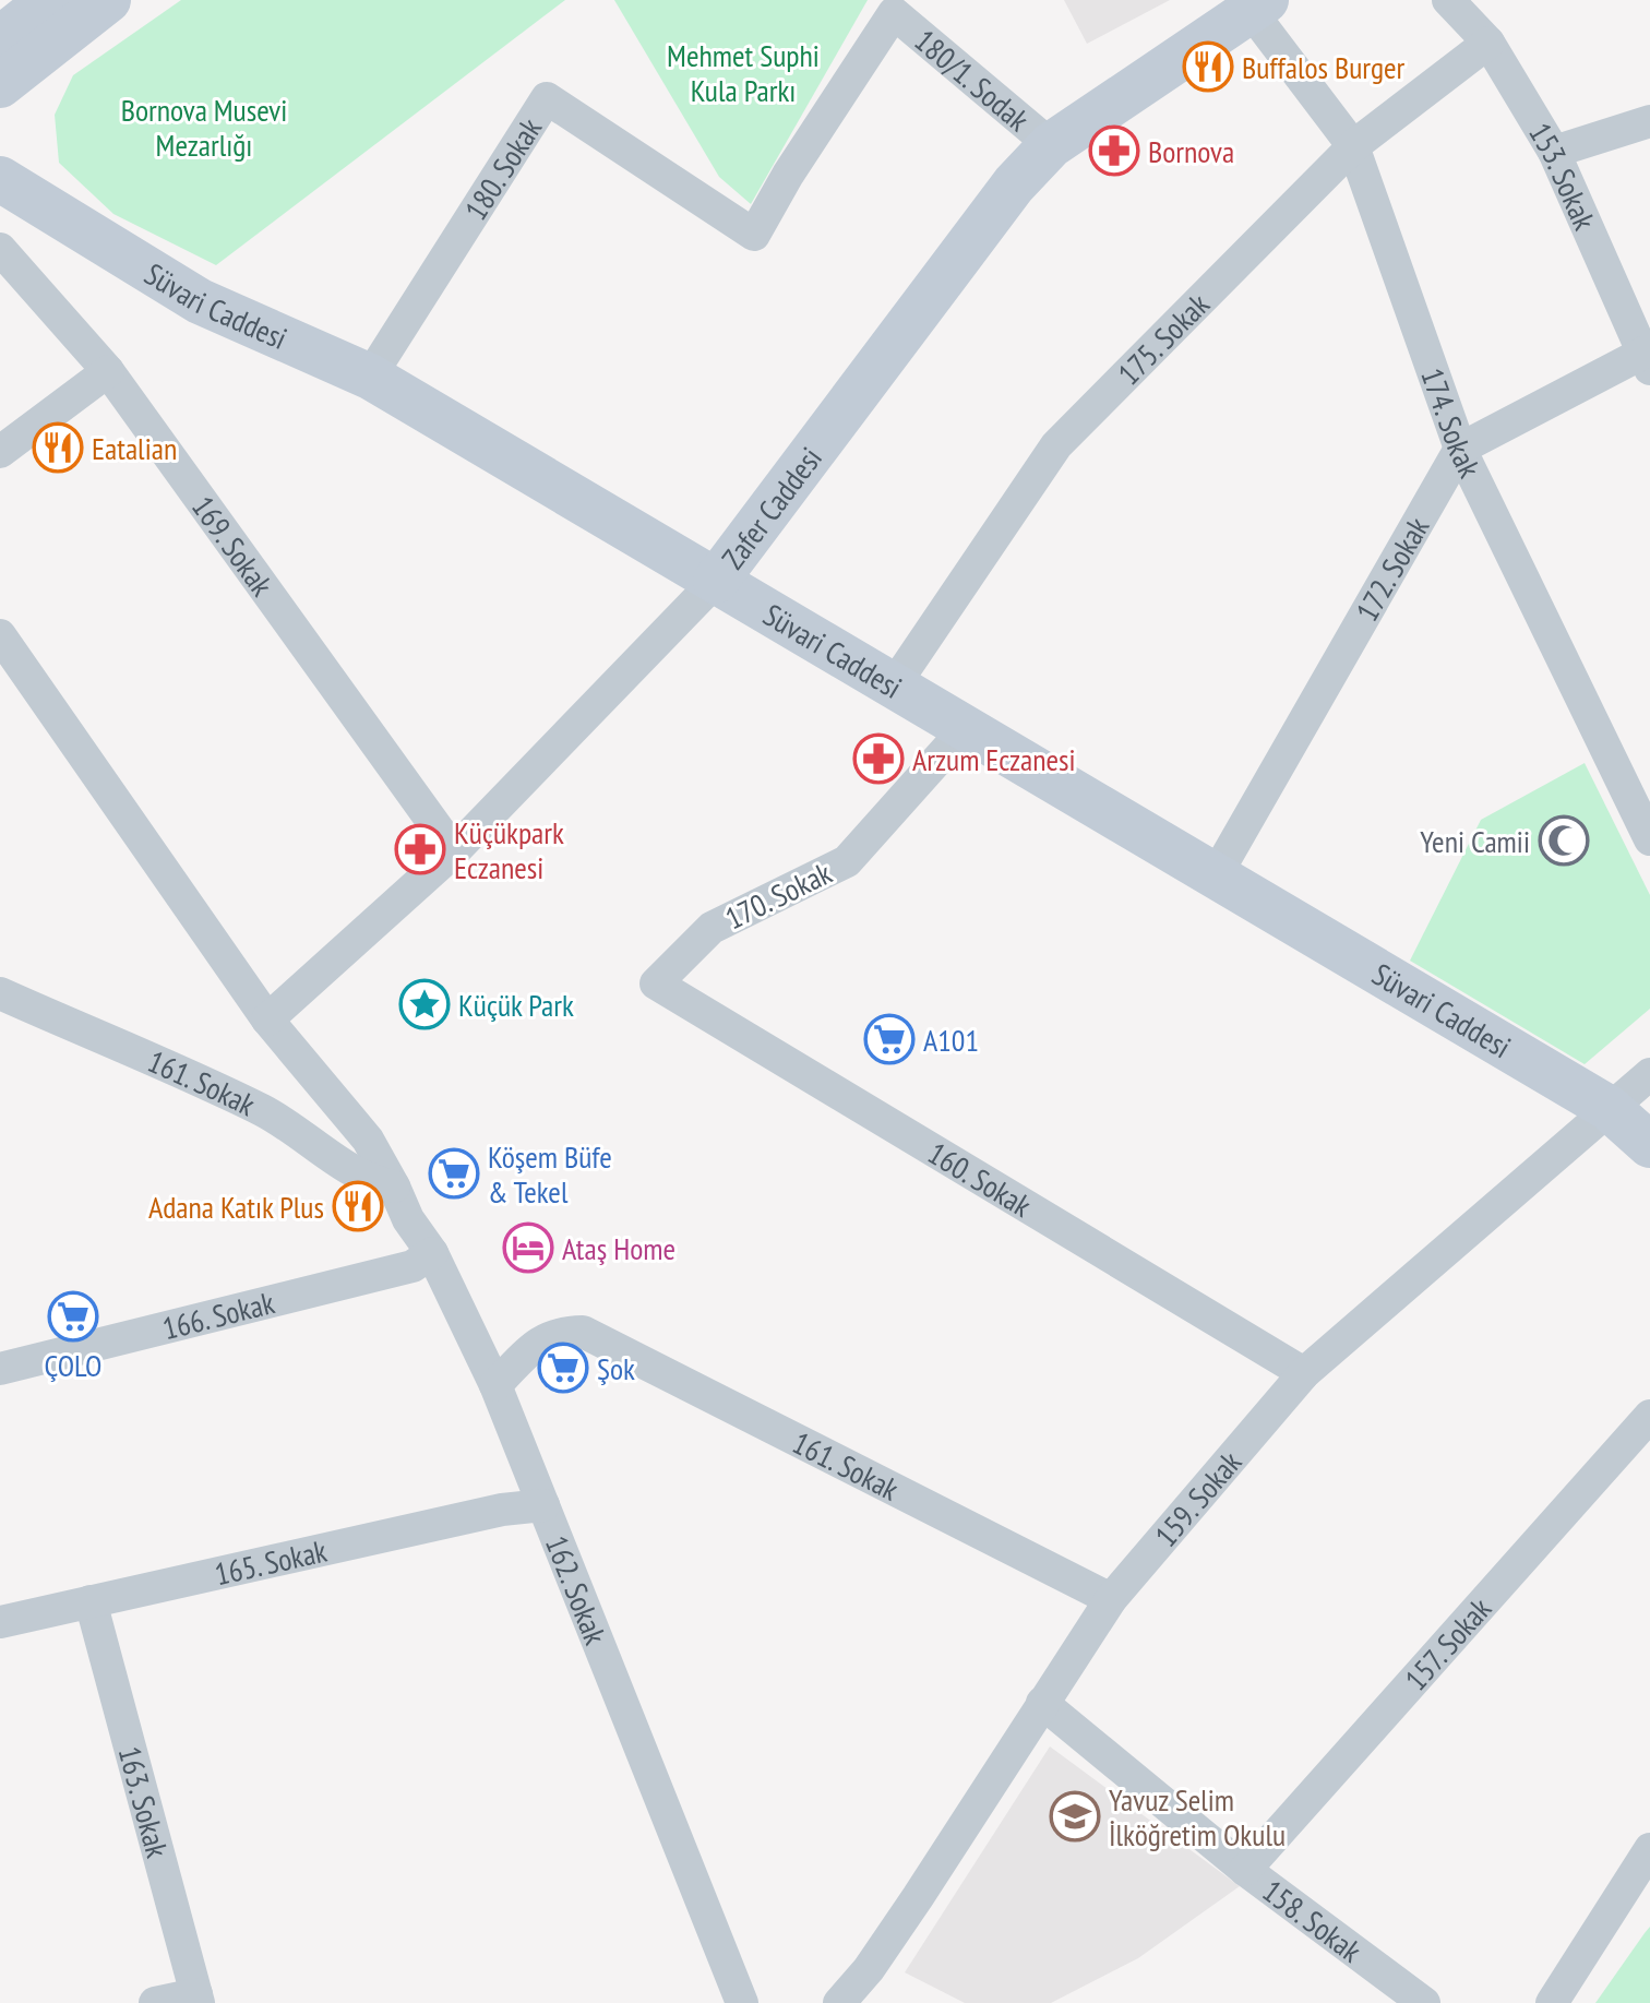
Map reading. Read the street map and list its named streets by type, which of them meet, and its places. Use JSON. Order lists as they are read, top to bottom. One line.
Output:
{"streets":{"street":["180/1. Sodak","180. Sokak","153. Sokak","Süvari Caddesi","175. Sokak","174. Sokak","Zafer Caddesi","169. Sokak","172. Sokak","170. Sokak","161. Sokak","160. Sokak","166. Sokak","159. Sokak","165. Sokak","162. Sokak","157. Sokak","163. Sokak","158. Sokak"]},"crossings":[["180/1. Sodak","180. Sokak"],["180/1. Sodak","Zafer Caddesi"],["180. Sokak","Süvari Caddesi"],["153. Sokak","175. Sokak"],["Süvari Caddesi","175. Sokak"],["Süvari Caddesi","Zafer Caddesi"],["Süvari Caddesi","172. Sokak"],["Süvari Caddesi","170. Sokak"],["Süvari Caddesi","159. Sokak"],["175. Sokak","174. Sokak"],["174. Sokak","Zafer Caddesi"],["174. Sokak","172. Sokak"],["Zafer Caddesi","169. Sokak"],["Zafer Caddesi","162. Sokak"],["170. Sokak","160. Sokak"],["161. Sokak","159. Sokak"],["161. Sokak","162. Sokak"],["160. Sokak","159. Sokak"],["166. Sokak","162. Sokak"],["159. Sokak","158. Sokak"],["165. Sokak","162. Sokak"],["165. Sokak","163. Sokak"],["157. Sokak","158. Sokak"]],"parks":["Mehmet Suphi Kula Parkı","Bornova Musevi Mezarlığı"],"places":{"restaurant":["Buffalos Burger","Eatalian","Adana Katık Plus"],"pharmacy":["Bornova","Arzum Eczanesi","Küçükpark Eczanesi"],"mosque":["Yeni Camii"],"place":["Küçük Park"],"supermarket":["A101","Köşem Büfe & Tekel","ÇOLO","Şok"],"hotel":["Ataş Home"],"school or university":["Yavuz Selim İlköğretim Okulu"]}}
